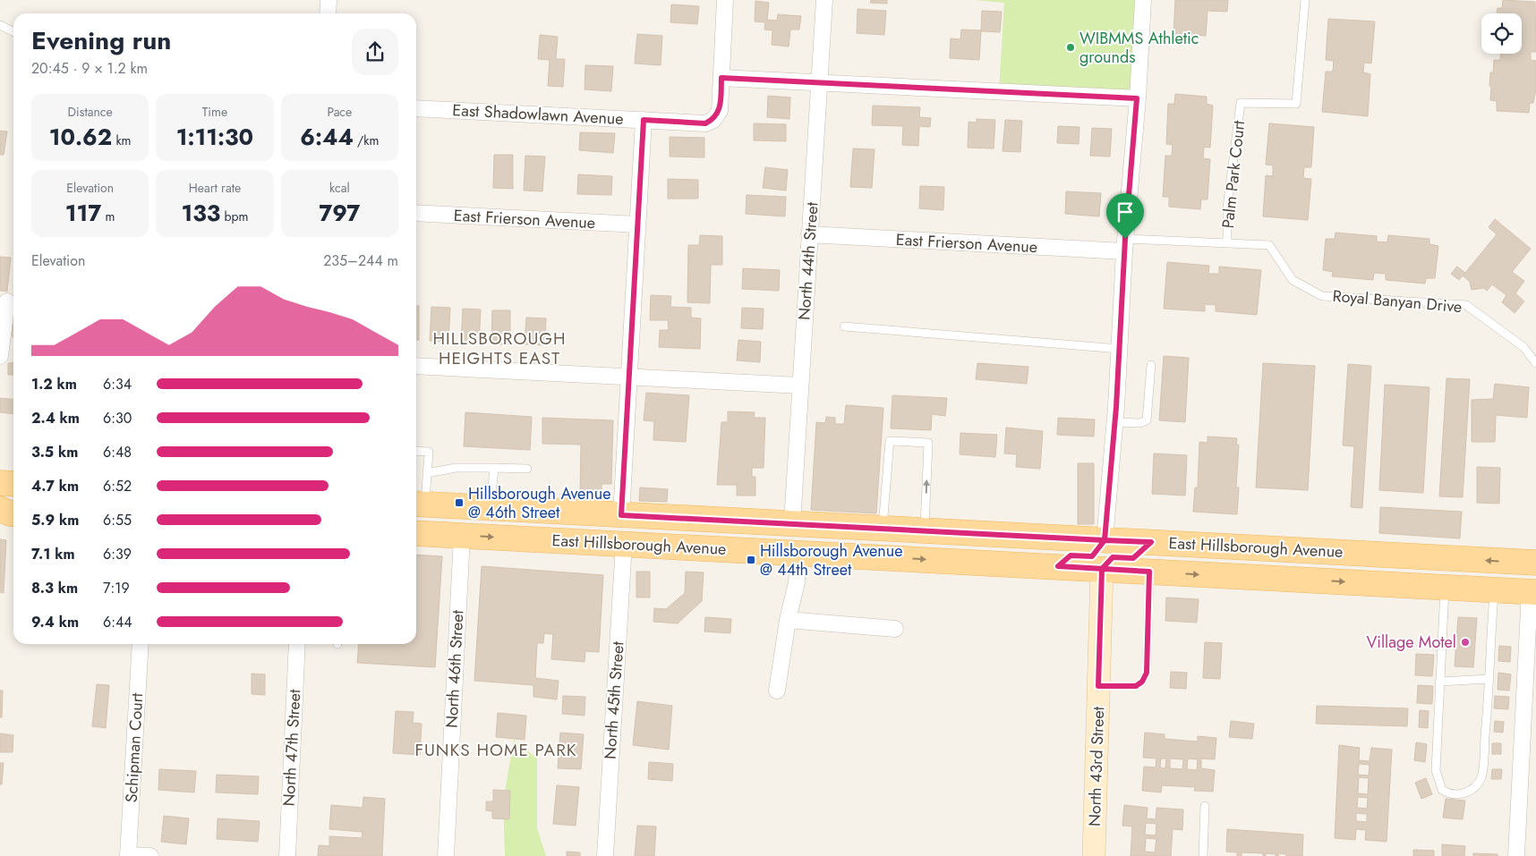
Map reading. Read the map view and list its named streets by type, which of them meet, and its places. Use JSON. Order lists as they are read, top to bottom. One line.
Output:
{"streets":{"main road":["East Hillsborough Avenue"],"street":["East Shadowlawn Avenue","East Frierson Avenue","North 44th Street","North 46th Street","North 45th Street","Schipman Court","North 47th Street","North 43rd Street"],"lane":["Palm Park Court","Royal Banyan Drive"]},"crossings":[["Palm Park Court","Royal Banyan Drive"],["East Frierson Avenue","North 44th Street"],["East Frierson Avenue","Royal Banyan Drive"],["North 44th Street","East Hillsborough Avenue"],["East Hillsborough Avenue","North 46th Street"],["East Hillsborough Avenue","North 45th Street"],["East Hillsborough Avenue","North 43rd Street"]],"districts":["HILLSBOROUGH HEIGHTS EAST","FUNKS HOME PARK"],"places":{"other":["WIBMMS Athletic grounds","Village Motel"],"transit":["Hillsborough Avenue @ 46th Street","Hillsborough Avenue @ 44th Street"]},"page":{"heading":["Evening run","20:45 · 9 × 1.2 km"],"stats":[["Distance","10.62 km"],["Time","1:11:30"],["Pace","6:44 /km"],["Elevation","117 m"],["Heart rate","133 bpm"],["kcal","797"]],"chart":["Elevation","235–244 m"],"list":[{"name":"1.2 km","note":"6:34"},{"name":"2.4 km","note":"6:30"},{"name":"3.5 km","note":"6:48"},{"name":"4.7 km","note":"6:52"},{"name":"5.9 km","note":"6:55"},{"name":"7.1 km","note":"6:39"},{"name":"8.3 km","note":"7:19"},{"name":"9.4 km","note":"6:44"}]}}
